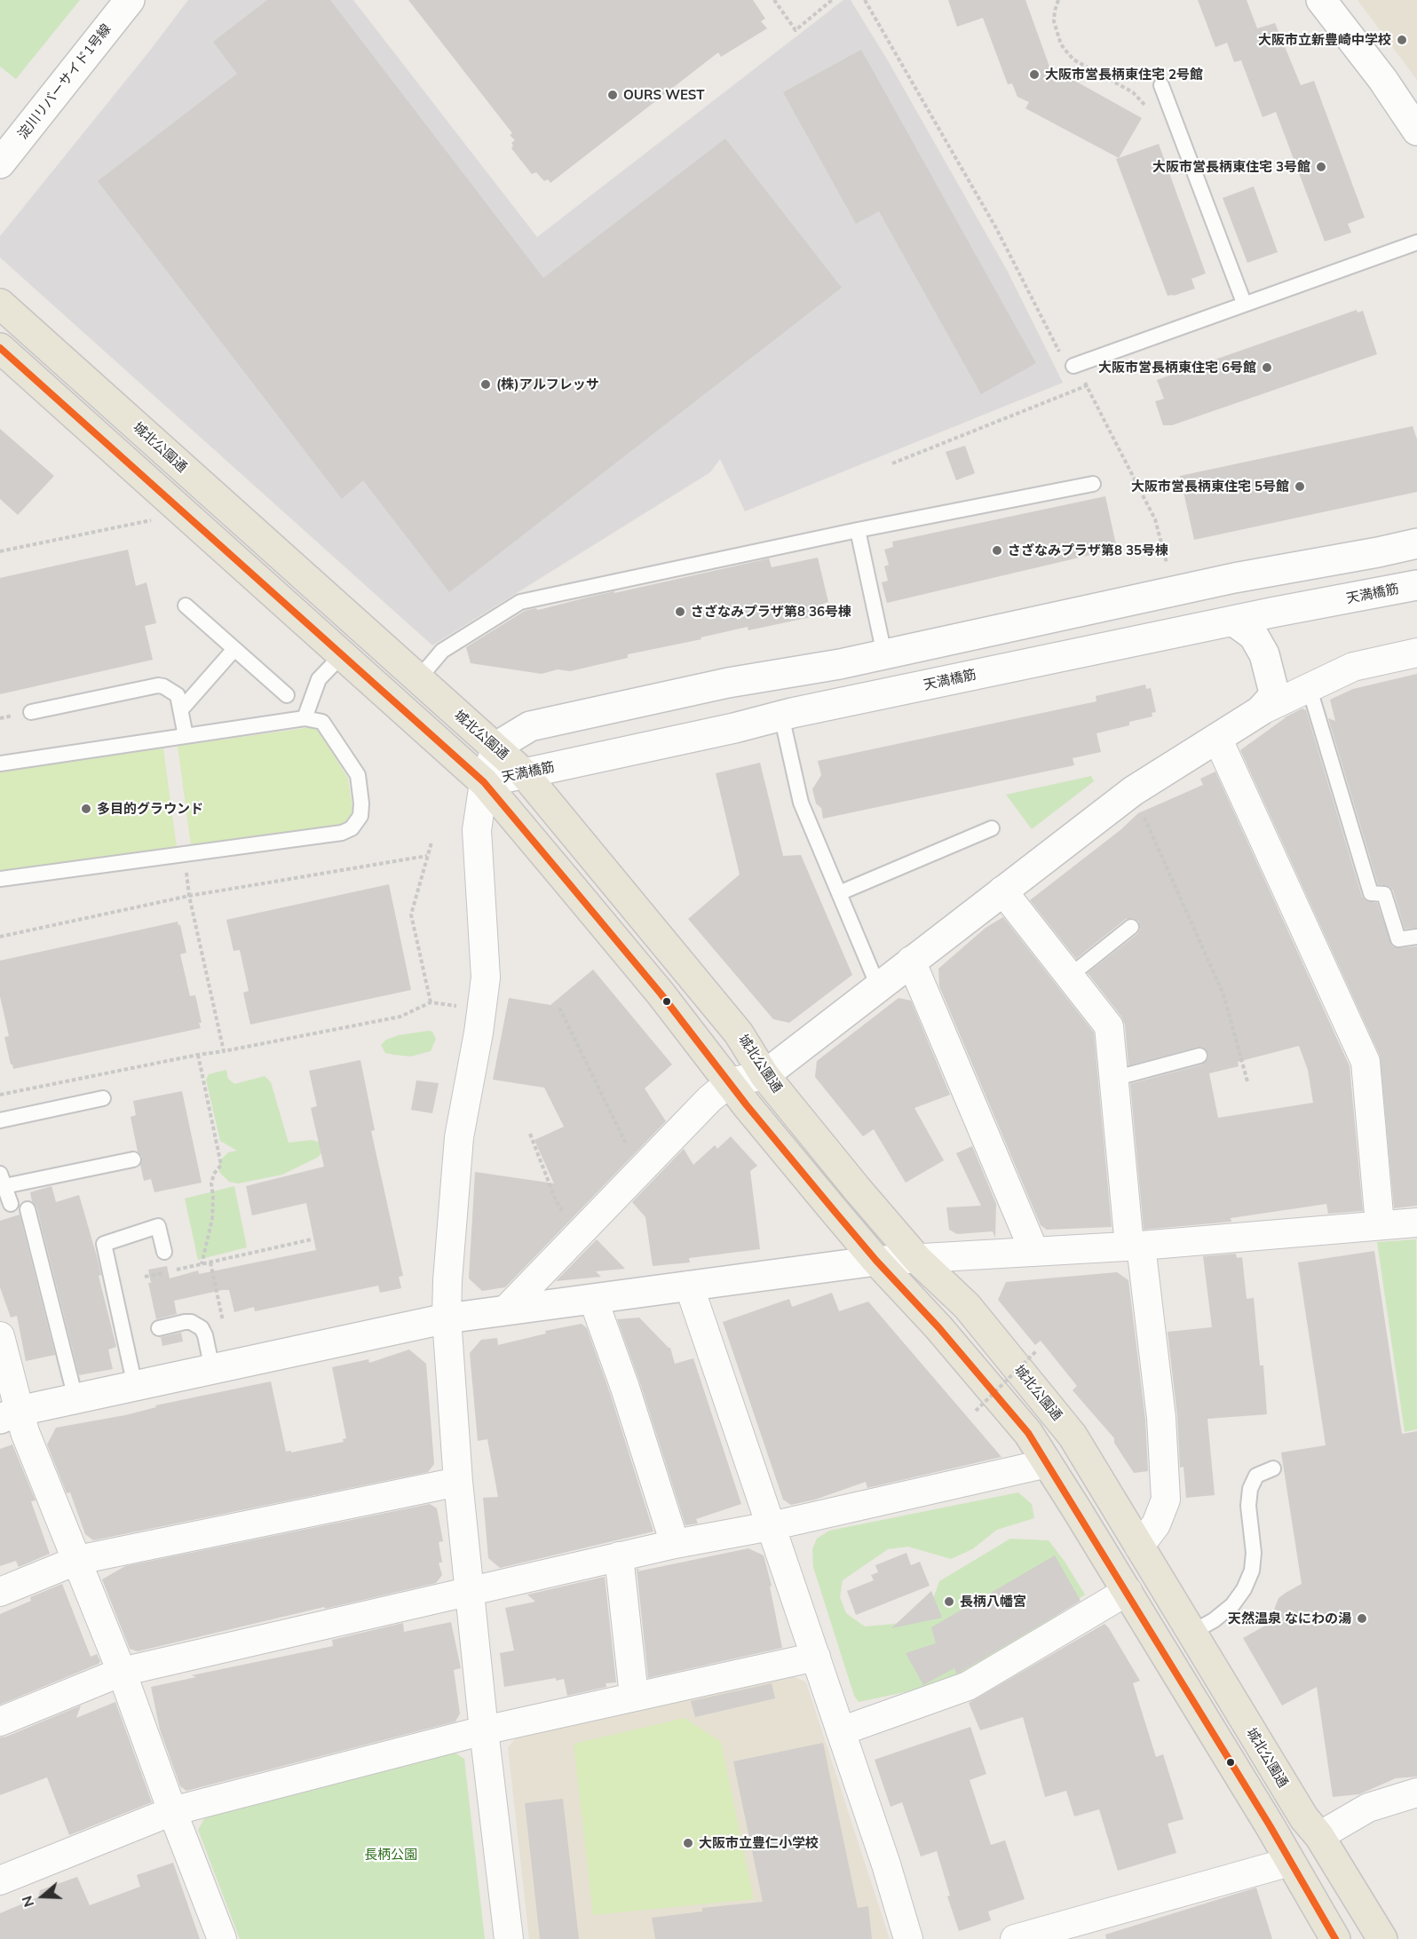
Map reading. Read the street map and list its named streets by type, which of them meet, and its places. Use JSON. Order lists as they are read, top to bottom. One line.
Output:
{"streets":{"main road":["城北公園通"],"street":["淀川リバーサイド1号線","天満橋筋"]},"crossings":[["城北公園通","天満橋筋"]],"parks":["長柄公園"],"places":["大阪市立新豊崎中学校","大阪市営長柄東住宅 2号館","OURS WEST","大阪市営長柄東住宅 3号館","大阪市営長柄東住宅 6号館","(株)アルフレッサ","大阪市営長柄東住宅 5号館","さざなみプラザ第8 35号棟","さざなみプラザ第8 36号棟","多目的グラウンド","長柄八幡宮","天然温泉 なにわの湯","大阪市立豊仁小学校"],"north":"left"}
